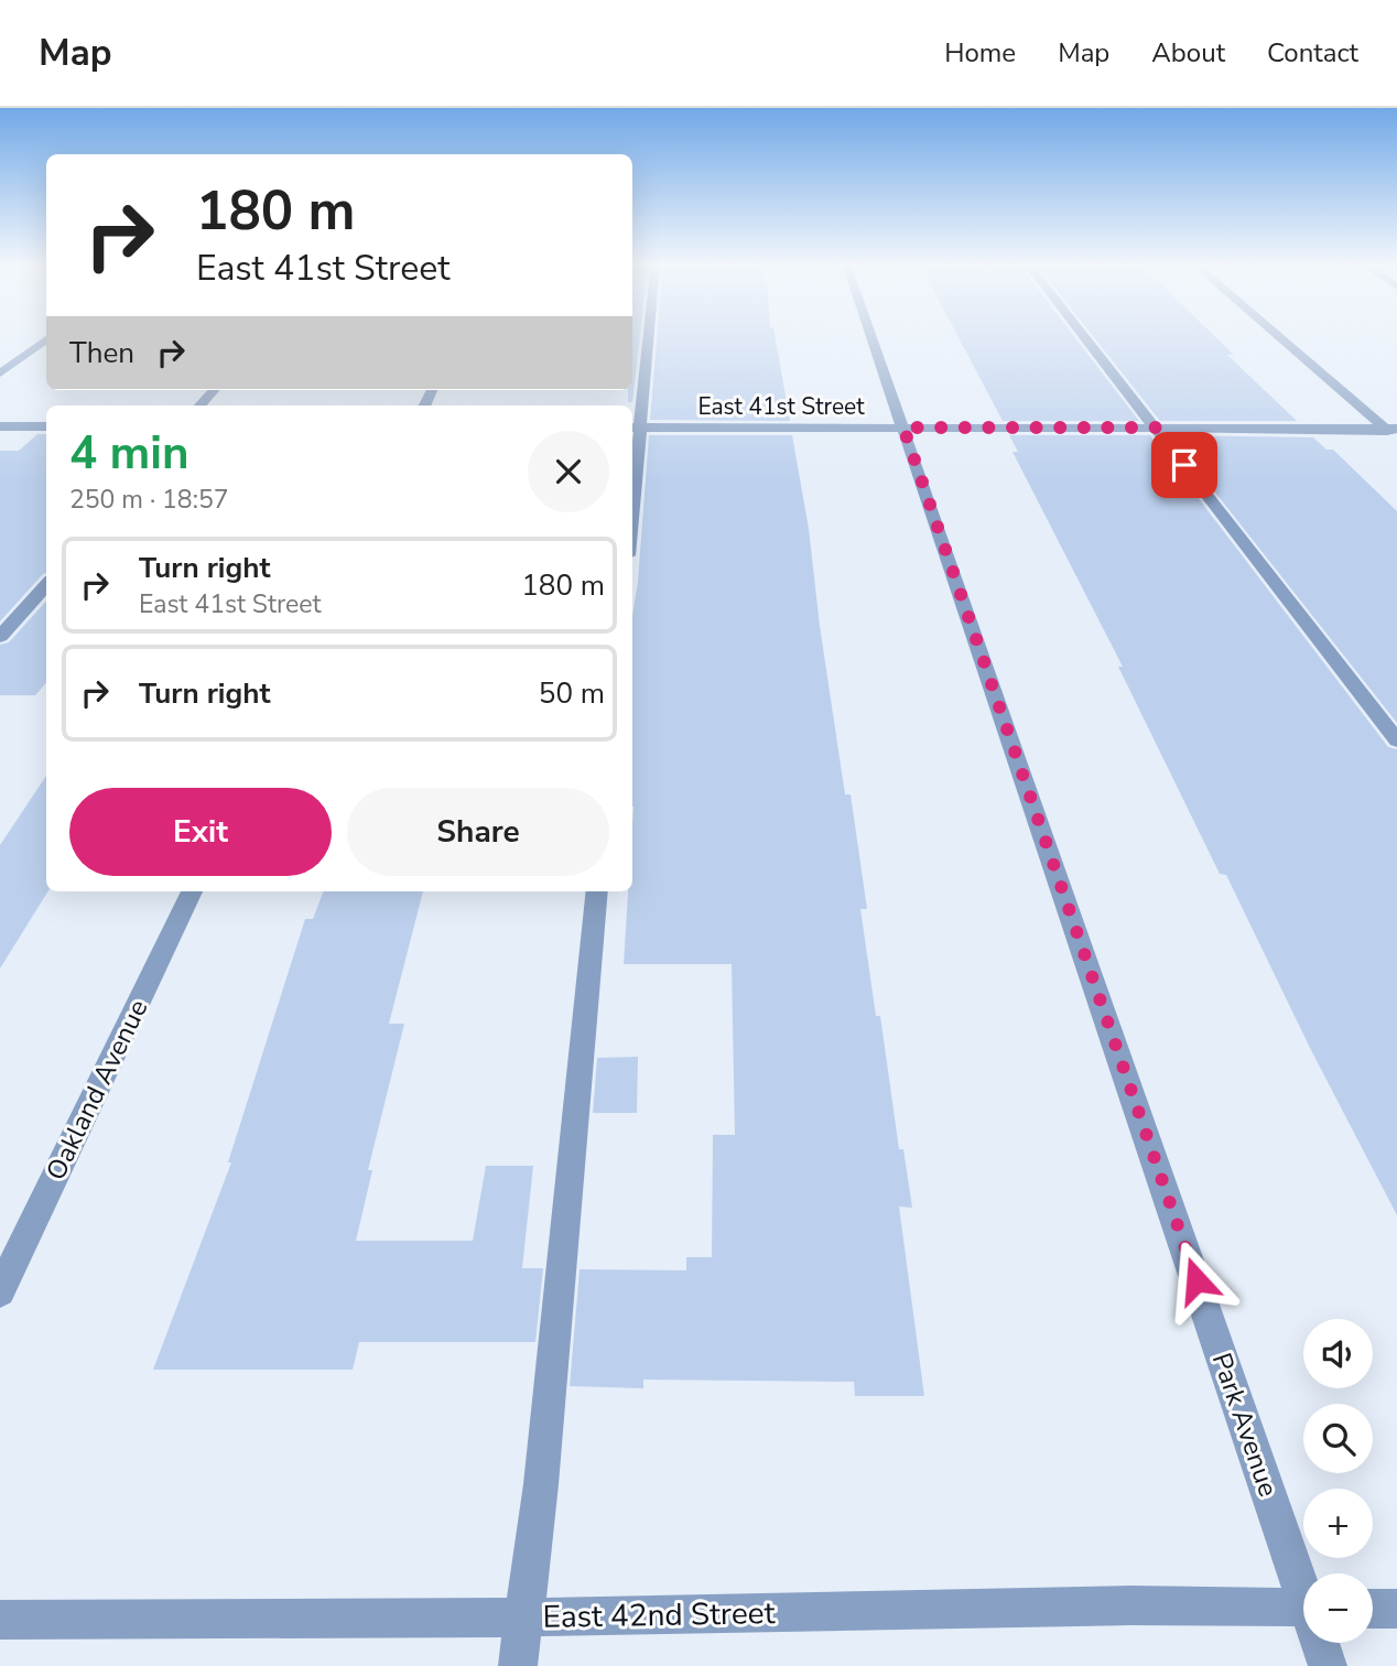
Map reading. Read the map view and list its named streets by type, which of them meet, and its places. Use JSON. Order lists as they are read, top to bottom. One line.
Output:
{"streets":{"street":["East 41st Street","Oakland Avenue","Park Avenue","East 42nd Street"]},"crossings":[["East 41st Street","Park Avenue"]],"page":{"header":"Map","nav":["Home","Map","About","Contact"],"turn":["180 m","East 41st Street"],"then":"Then","heading":["4 min","250 m · 18:57"],"list":[{"name":"Turn right","note":"East 41st Street","value":"180 m"},{"name":"Turn right","value":"50 m"}],"buttons":["Exit","Share"],"map_buttons":["+","−"]}}
